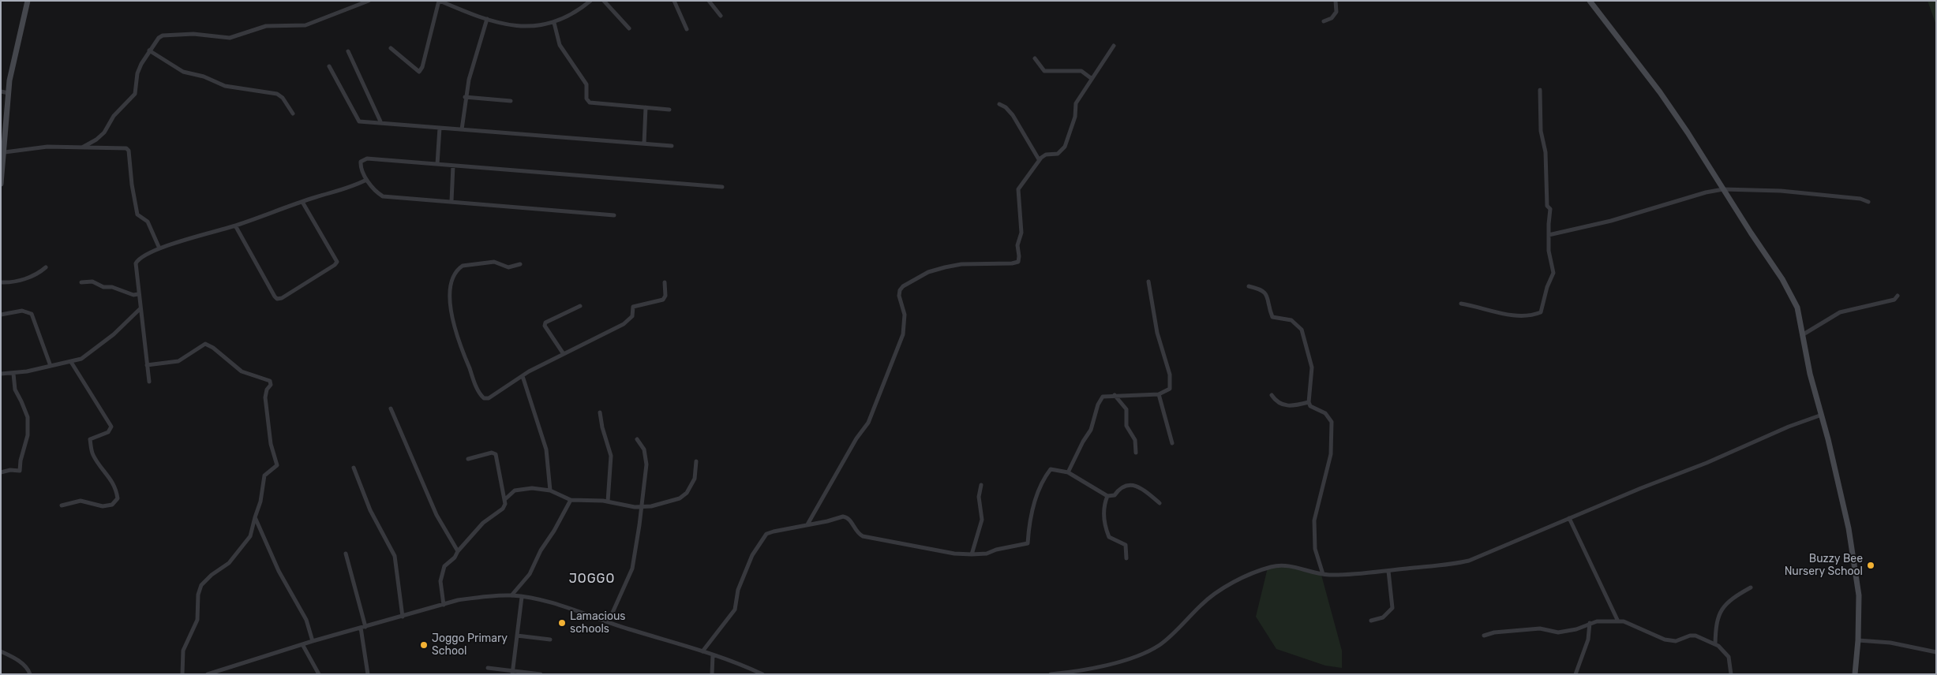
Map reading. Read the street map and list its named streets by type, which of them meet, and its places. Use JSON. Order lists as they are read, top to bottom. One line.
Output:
{"districts":["JOGGO"],"places":["Buzzy Bee Nursery School","Lamacious schools","Joggo Primary School"]}
